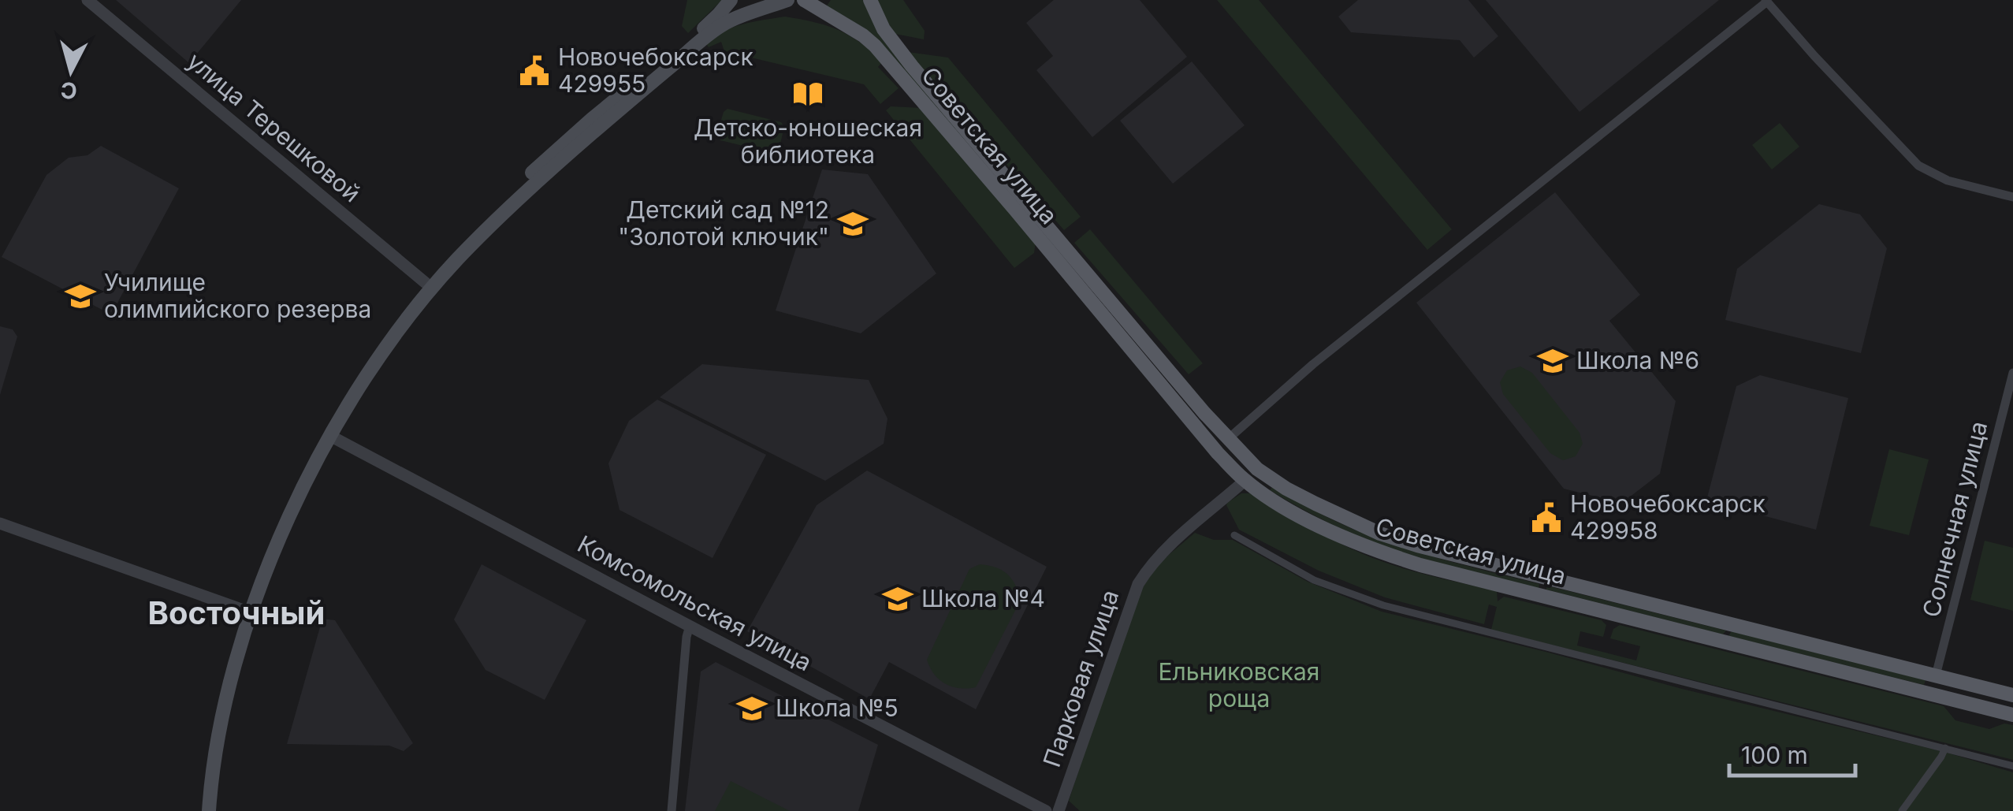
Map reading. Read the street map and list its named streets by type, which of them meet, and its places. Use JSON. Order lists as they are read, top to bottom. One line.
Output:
{"streets":{"main road":["Советская улица","Парковая улица"],"street":["улица Терешковой","Солнечная улица","Комсомольская улица"]},"crossings":[["Советская улица","Солнечная улица"],["Советская улица","Парковая улица"]],"districts":["Восточный"],"parks":["Ельниковская роща"],"places":{"public building":["Новочебоксарск 429955","Новочебоксарск 429958"],"library":["Детско-юношеская библиотека"],"school or university":["Детский сад №12 \"Золотой ключик\"","Училище олимпийского резерва","Школа №6","Школа №4","Школа №5"]},"scale_bar":"100 m","north":"bottom"}
